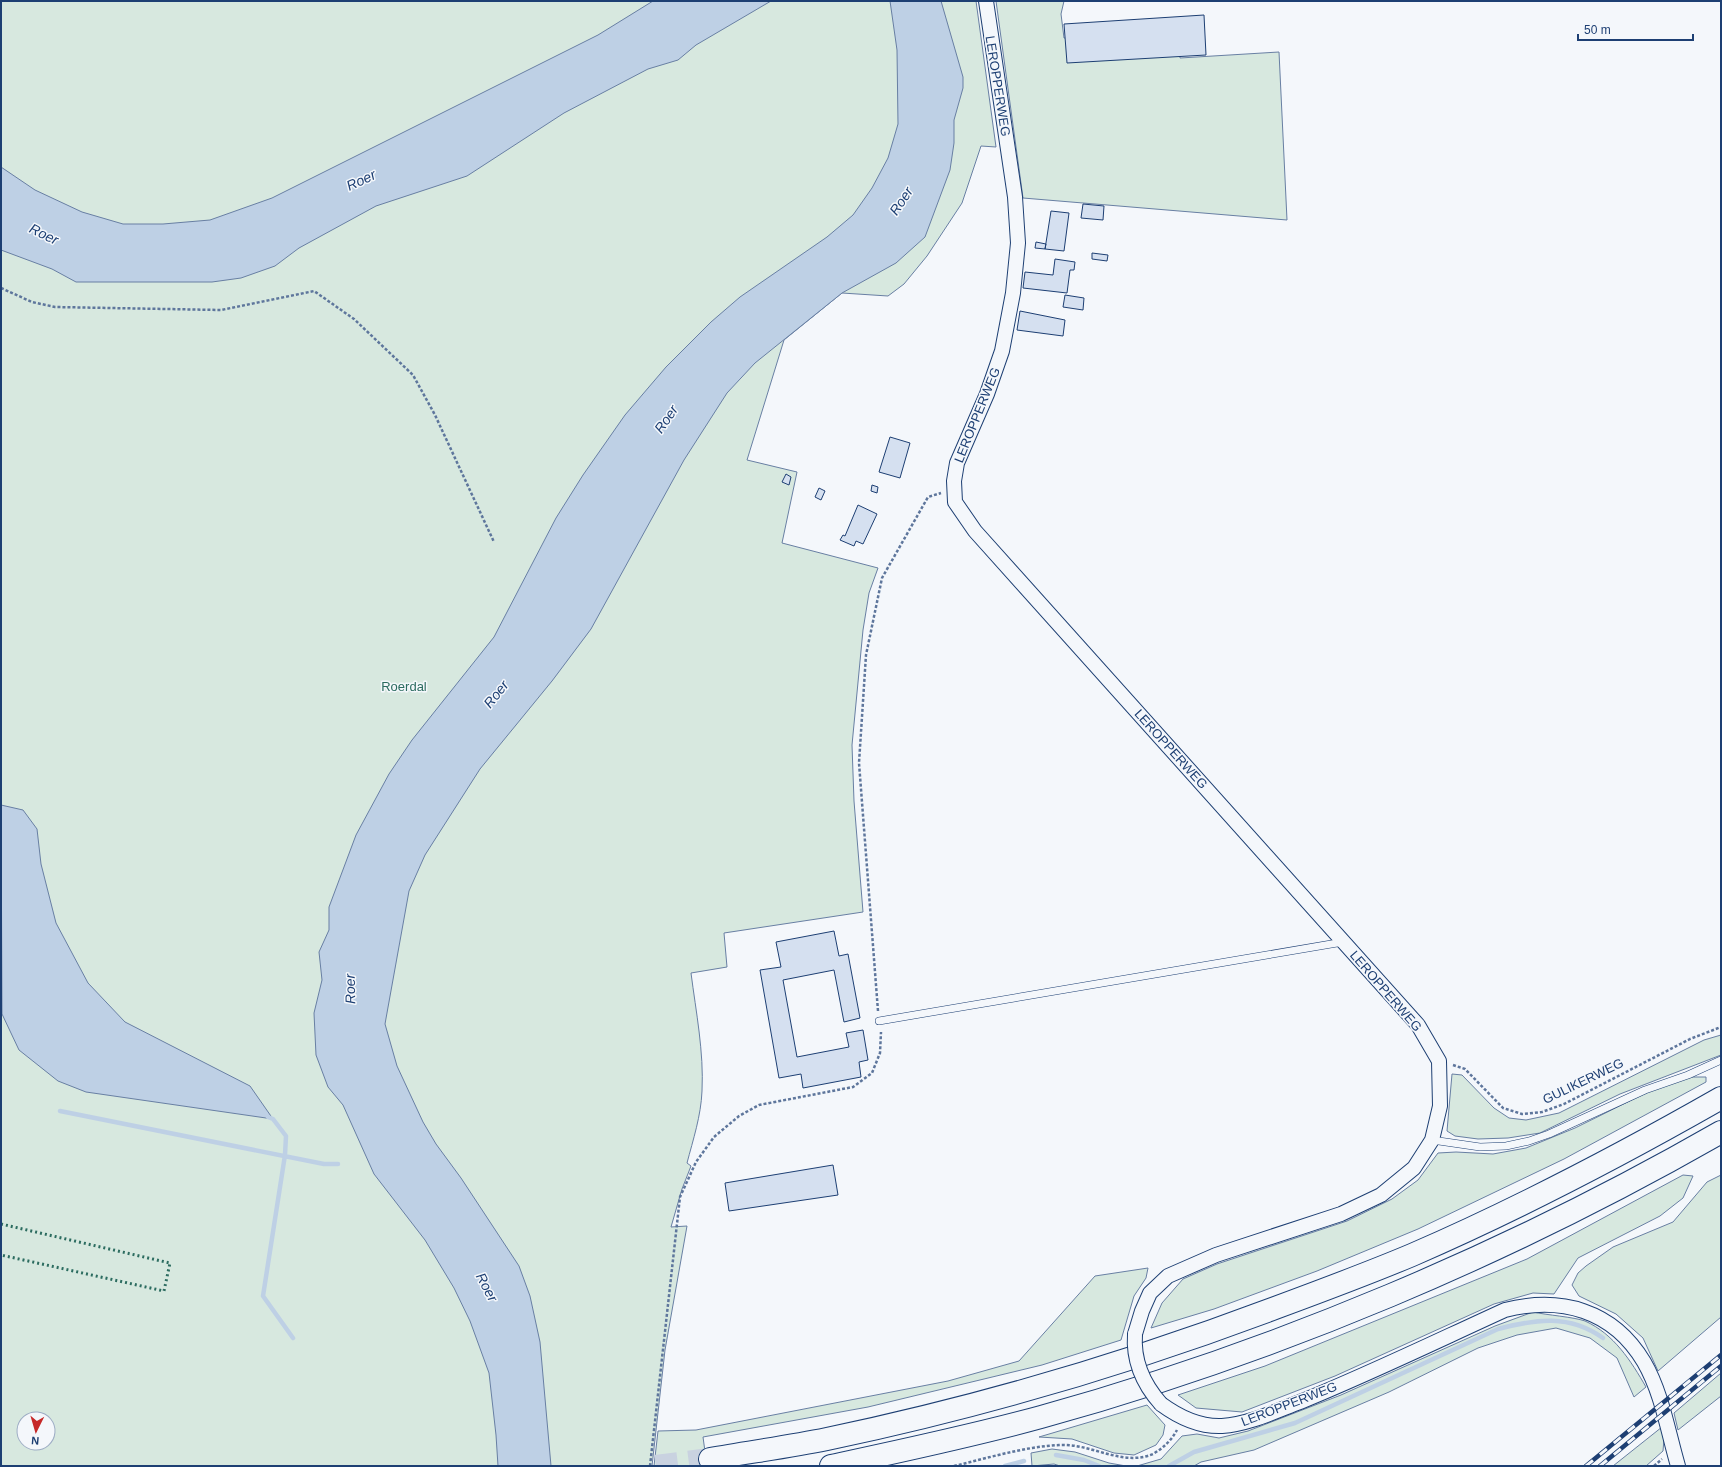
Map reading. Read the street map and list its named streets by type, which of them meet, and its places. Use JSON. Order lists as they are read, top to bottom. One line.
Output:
{"streets":{"street":["LEROPPERWEG"],"path":["GULIKERWEG"]},"crossings":[["LEROPPERWEG","GULIKERWEG"]],"water":["Roer"],"parks":["Roerdal"],"scale_bar":"50 m","north":"bottom"}
